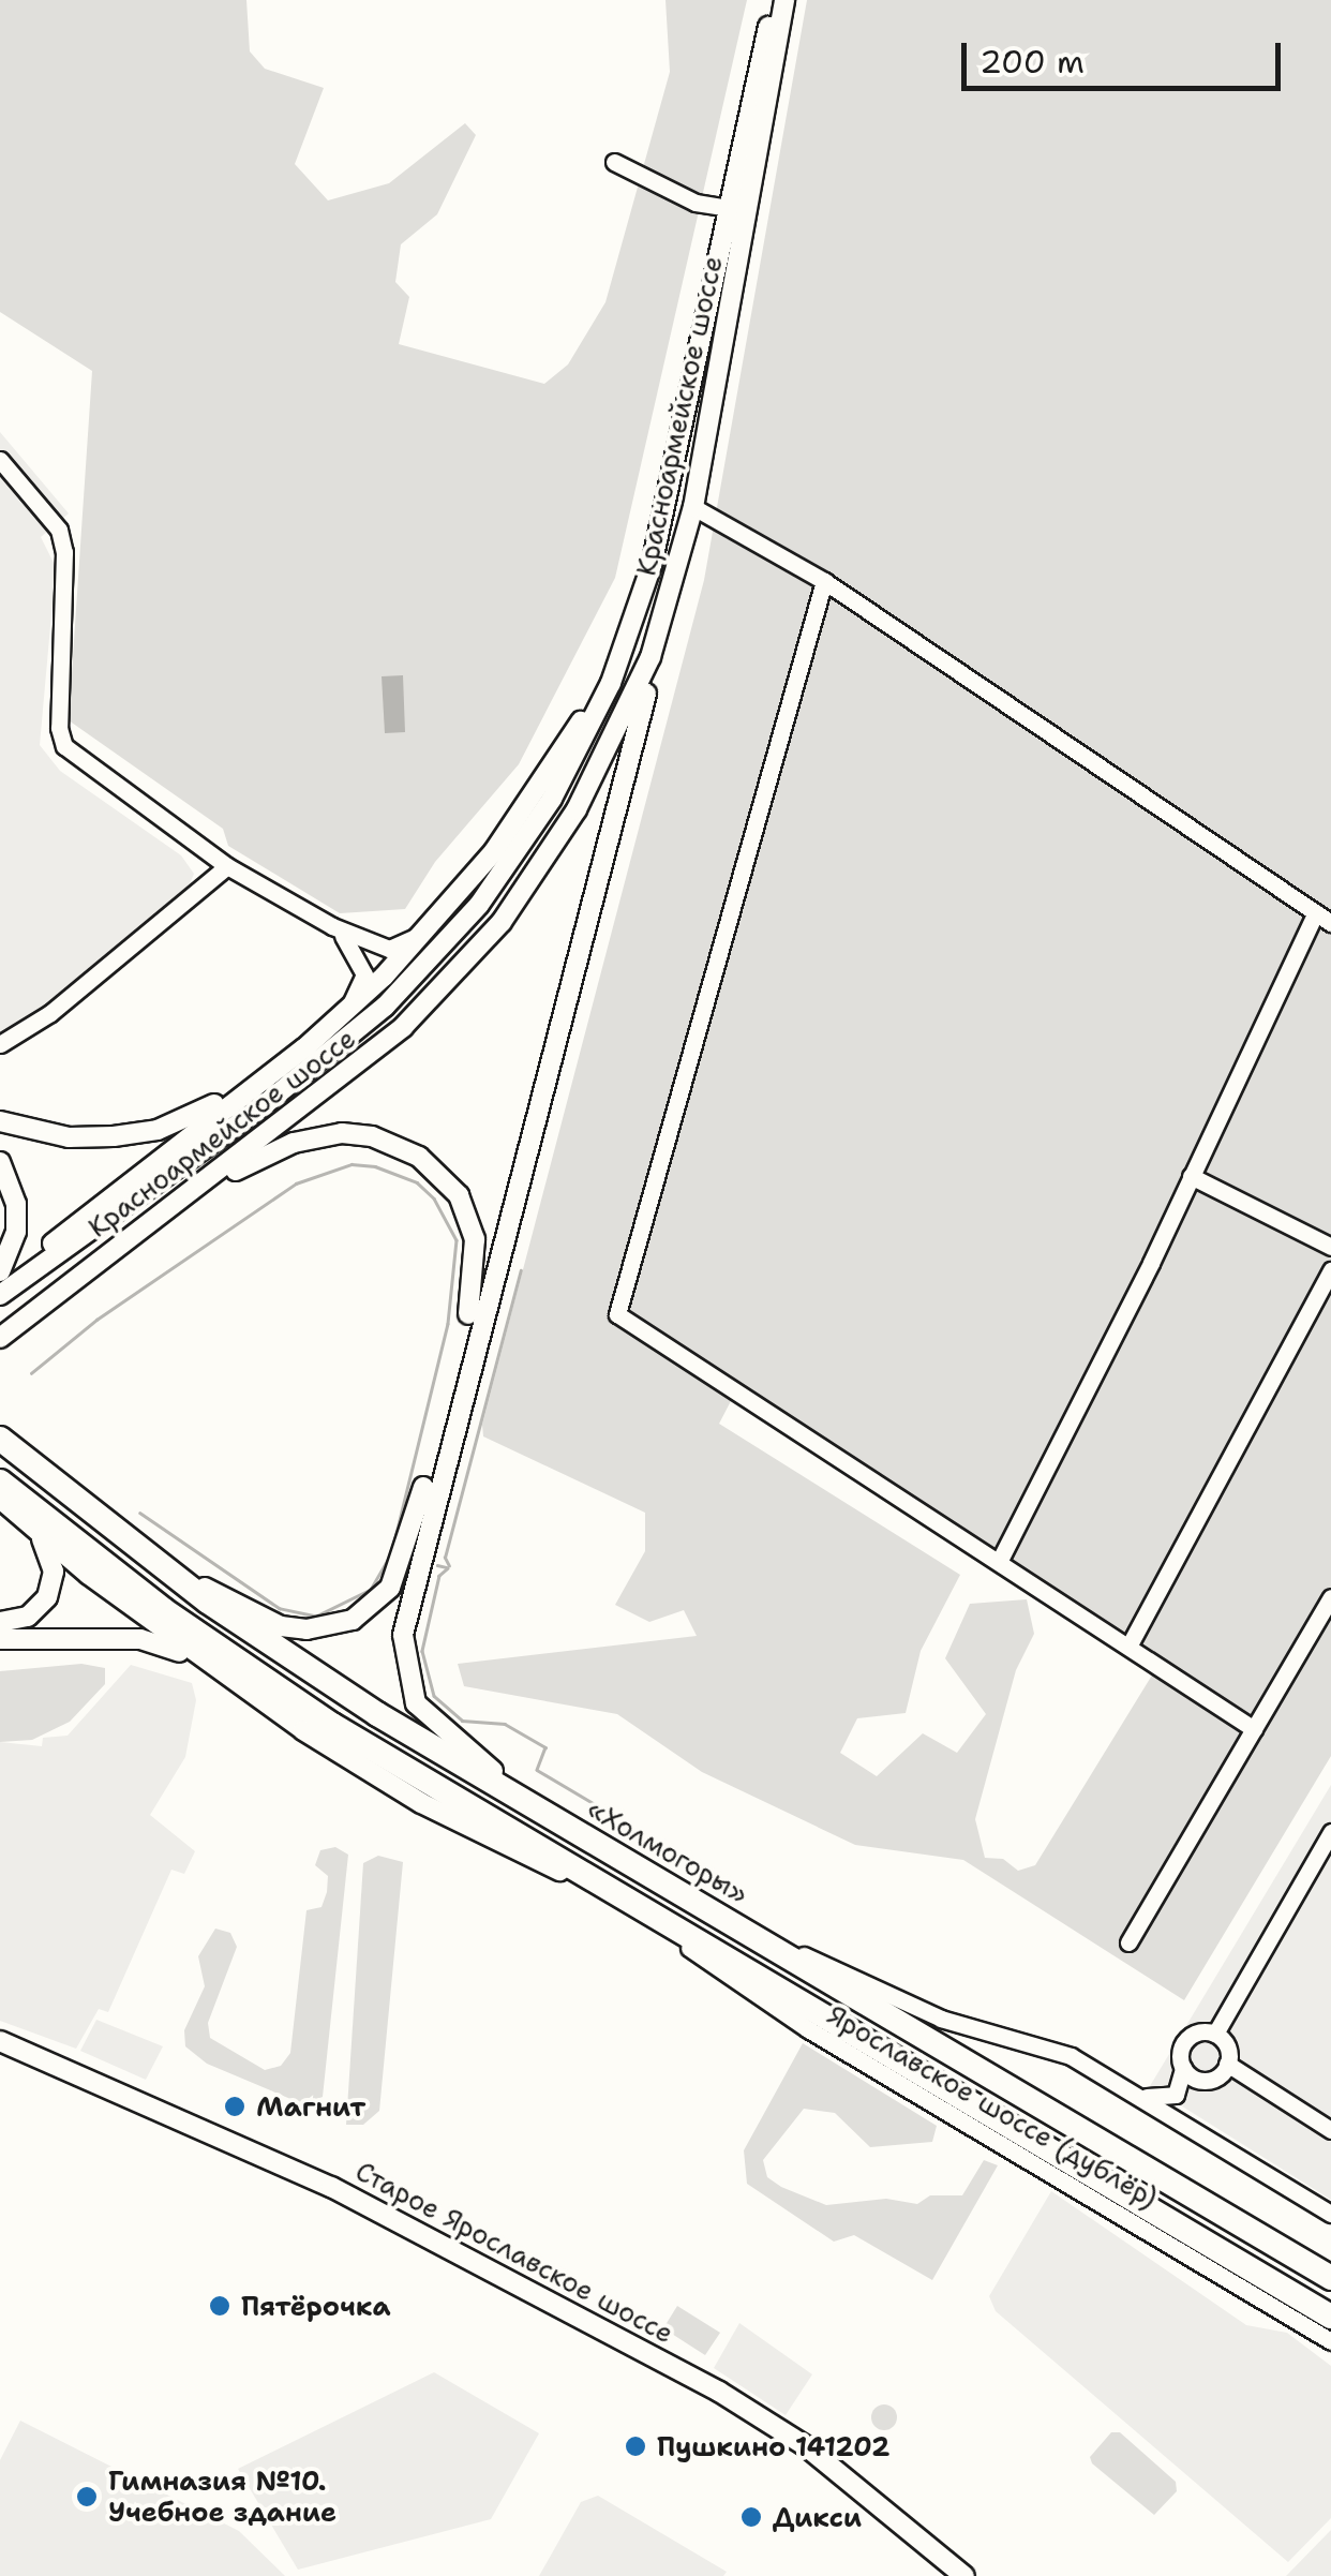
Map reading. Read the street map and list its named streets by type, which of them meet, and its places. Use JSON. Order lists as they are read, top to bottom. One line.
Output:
{"streets":{"highway":["«Холмогоры»"],"main road":["Красноармейское шоссе","Старое Ярославское шоссе"],"street":["Ярославское шоссе (дублёр)"]},"places":["Магнит","Пятёрочка","Пушкино 141202","Гимназия №10. Учебное здание","Дикси"],"scale_bar":"200 m"}
